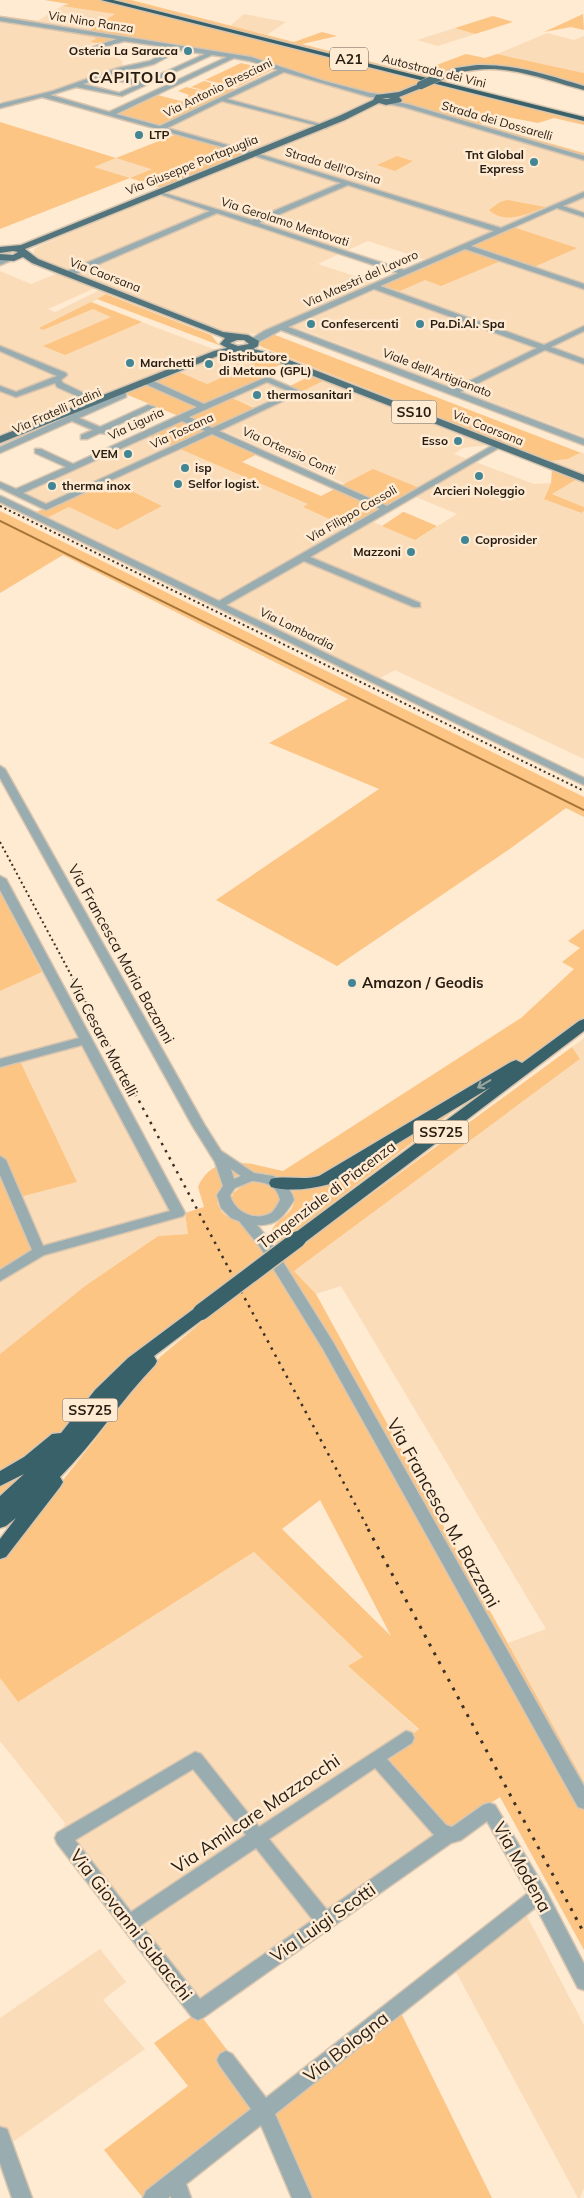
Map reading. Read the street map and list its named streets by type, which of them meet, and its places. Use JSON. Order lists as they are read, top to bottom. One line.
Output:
{"streets":{"highway":["A21","Autostrada dei Vini","SS725","Tangenziale di Piacenza"],"main road":["Via Giuseppe Portapuglia","Via Caorsana","SS10"],"street":["Via Nino Ranza","Via Antonio Bresciani","Strada dei Dossarelli","Strada dell'Orsina","Via Gerolamo Mentovati","Via Maestri del Lavoro","Viale dell'Artigianato","Via Fratelli Tadini","Via Liguria","Via Toscana","Via Ortensio Conti","Via Filippo Cassoli","Via Lombardia","Via Francesca Maria Bazanni","Via Cesare Martelli","Via Francesco M. Bazzani","Via Amilcare Mazzocchi","Via Modena","Via Luigi Scotti","Via Giovanni Subacchi","Via Bologna"]},"crossings":[["Via Nino Ranza","Via Antonio Bresciani"],["Via Nino Ranza","Strada dei Dossarelli"],["Via Antonio Bresciani","Strada dei Dossarelli"],["Via Antonio Bresciani","Strada dell'Orsina"],["Strada dei Dossarelli","Via Giuseppe Portapuglia"],["Via Giuseppe Portapuglia","Strada dell'Orsina"],["Via Giuseppe Portapuglia","Via Gerolamo Mentovati"],["Via Giuseppe Portapuglia","Via Caorsana"],["Via Giuseppe Portapuglia","SS10"],["Strada dell'Orsina","Via Maestri del Lavoro"],["Via Gerolamo Mentovati","Via Maestri del Lavoro"],["Via Caorsana","Via Maestri del Lavoro"],["Via Caorsana","SS10"],["Via Caorsana","Via Filippo Cassoli"],["Via Maestri del Lavoro","Viale dell'Artigianato"],["Via Maestri del Lavoro","SS10"],["Via Liguria","Via Toscana"],["Via Liguria","Via Ortensio Conti"],["Via Toscana","Via Ortensio Conti"],["Via Ortensio Conti","Via Filippo Cassoli"],["Via Filippo Cassoli","Via Lombardia"],["Via Amilcare Mazzocchi","Via Giovanni Subacchi"],["Via Modena","Via Luigi Scotti"],["Via Modena","Via Bologna"],["Via Luigi Scotti","Via Giovanni Subacchi"]],"districts":["CAPITOLO"],"places":["Osteria La Saracca","LTP","Tnt Global Express","Confesercenti","Pa.Di.Al. Spa","Marchetti","Distributore di Metano (GPL)","thermosanitari","Esso","VEM","isp","Arcieri Noleggio","Selfor logist.","therma inox","Coprosider","Mazzoni","Amazon / Geodis"]}
